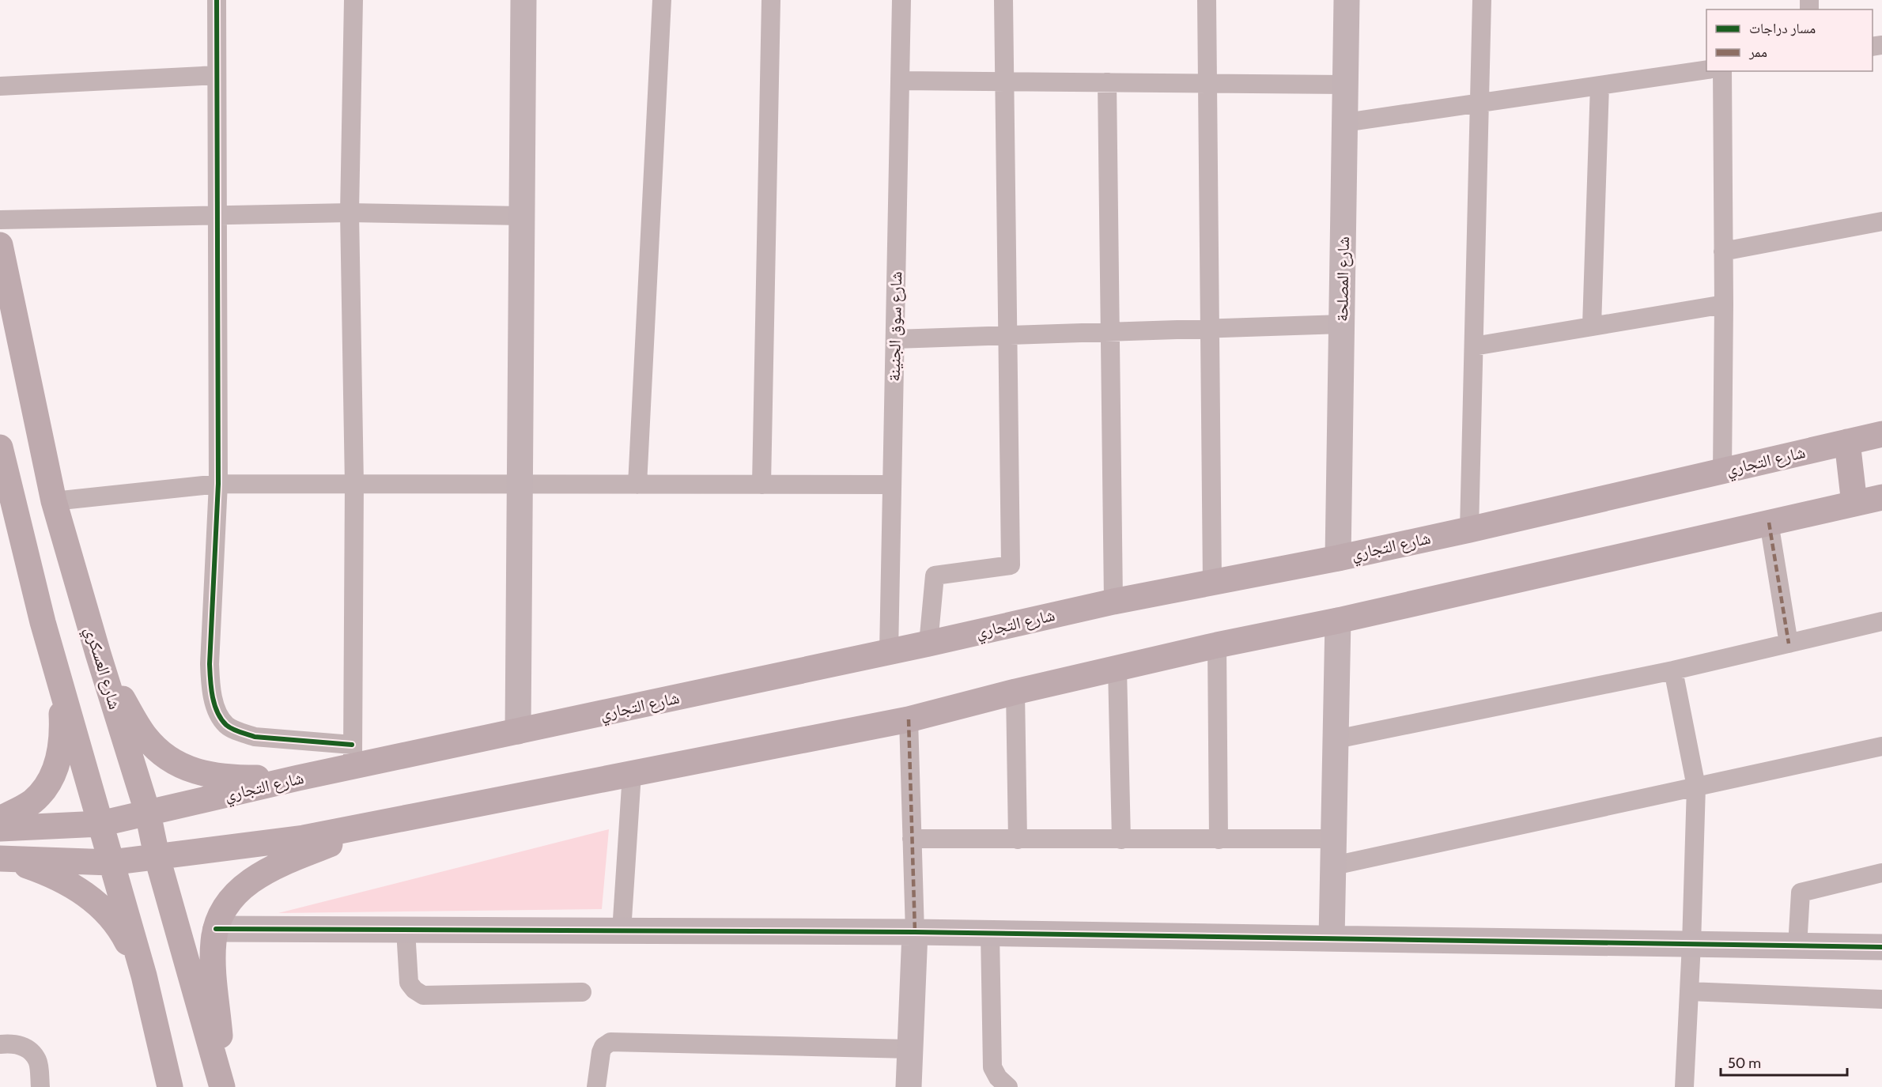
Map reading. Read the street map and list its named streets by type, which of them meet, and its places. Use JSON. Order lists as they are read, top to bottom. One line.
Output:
{"streets":{"main road":["شارع التجاري","شارع العسكري"],"street":["شارع المصلحة","شارع سوق الجنينة"]},"crossings":[["شارع المصلحة","شارع التجاري"],["شارع سوق الجنينة","شارع التجاري"],["شارع التجاري","شارع العسكري"]],"legend":["مسار دراجات","ممر"],"scale_bar":"50 m"}
